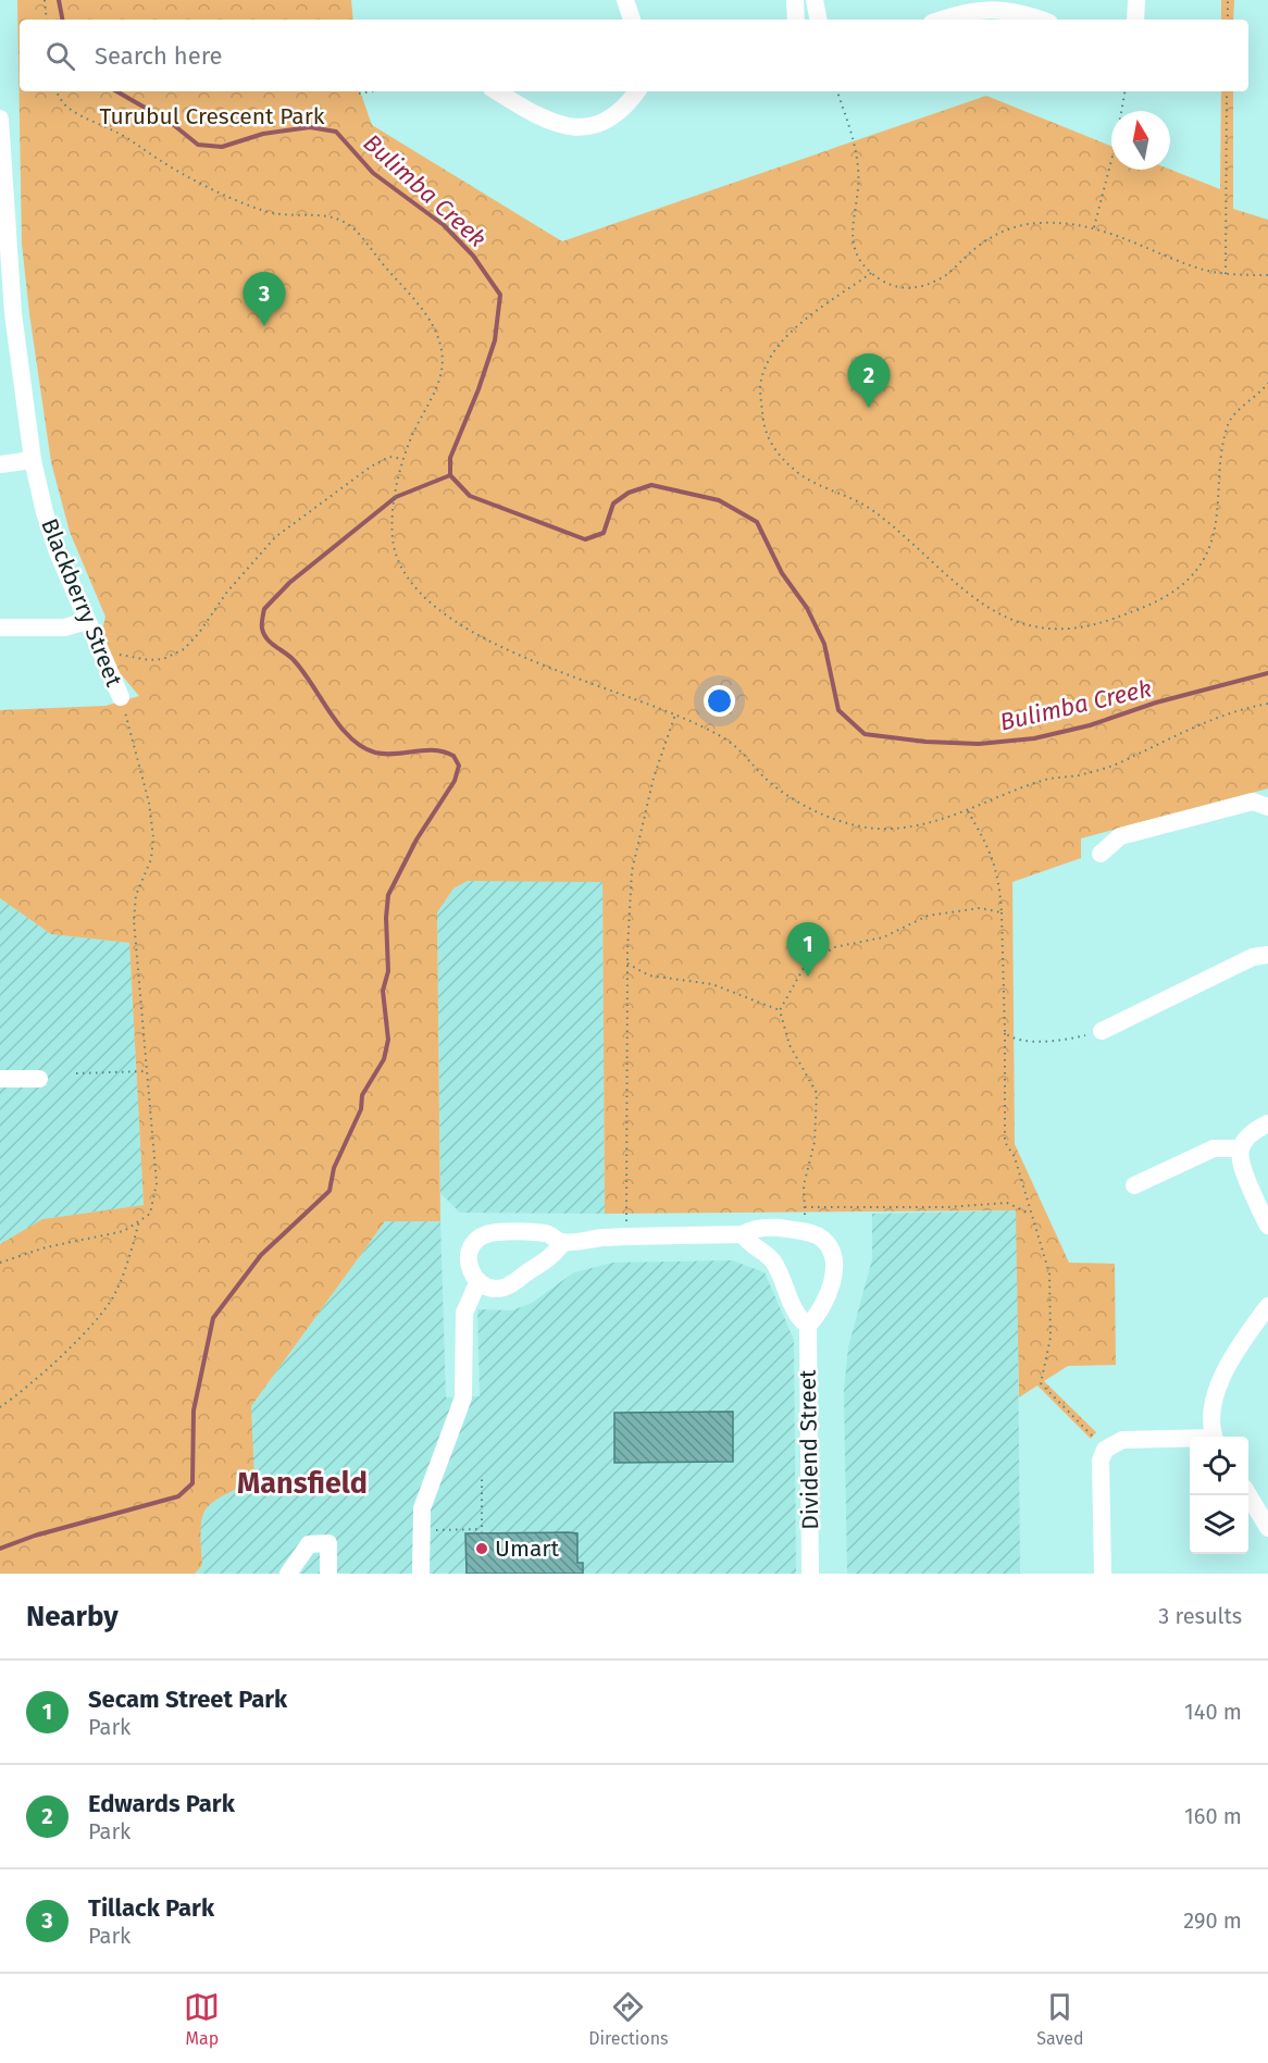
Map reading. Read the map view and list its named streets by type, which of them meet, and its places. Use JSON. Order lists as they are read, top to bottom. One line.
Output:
{"streets":{"street":["Blackberry Street","Dividend Street"]},"districts":["Mansfield"],"water":["Bulimba Creek"],"parks":["Turubul Crescent Park"],"places":["Umart"],"north":"top","page":{"search":"Search here","pins":["3","2","1"],"heading":["Nearby","3 results"],"list":[{"mark":"1","name":"Secam Street Park","note":"Park","value":"140 m"},{"mark":"2","name":"Edwards Park","note":"Park","value":"160 m"},{"mark":"3","name":"Tillack Park","note":"Park","value":"290 m"}],"nav":["Map","Directions","Saved"]}}
